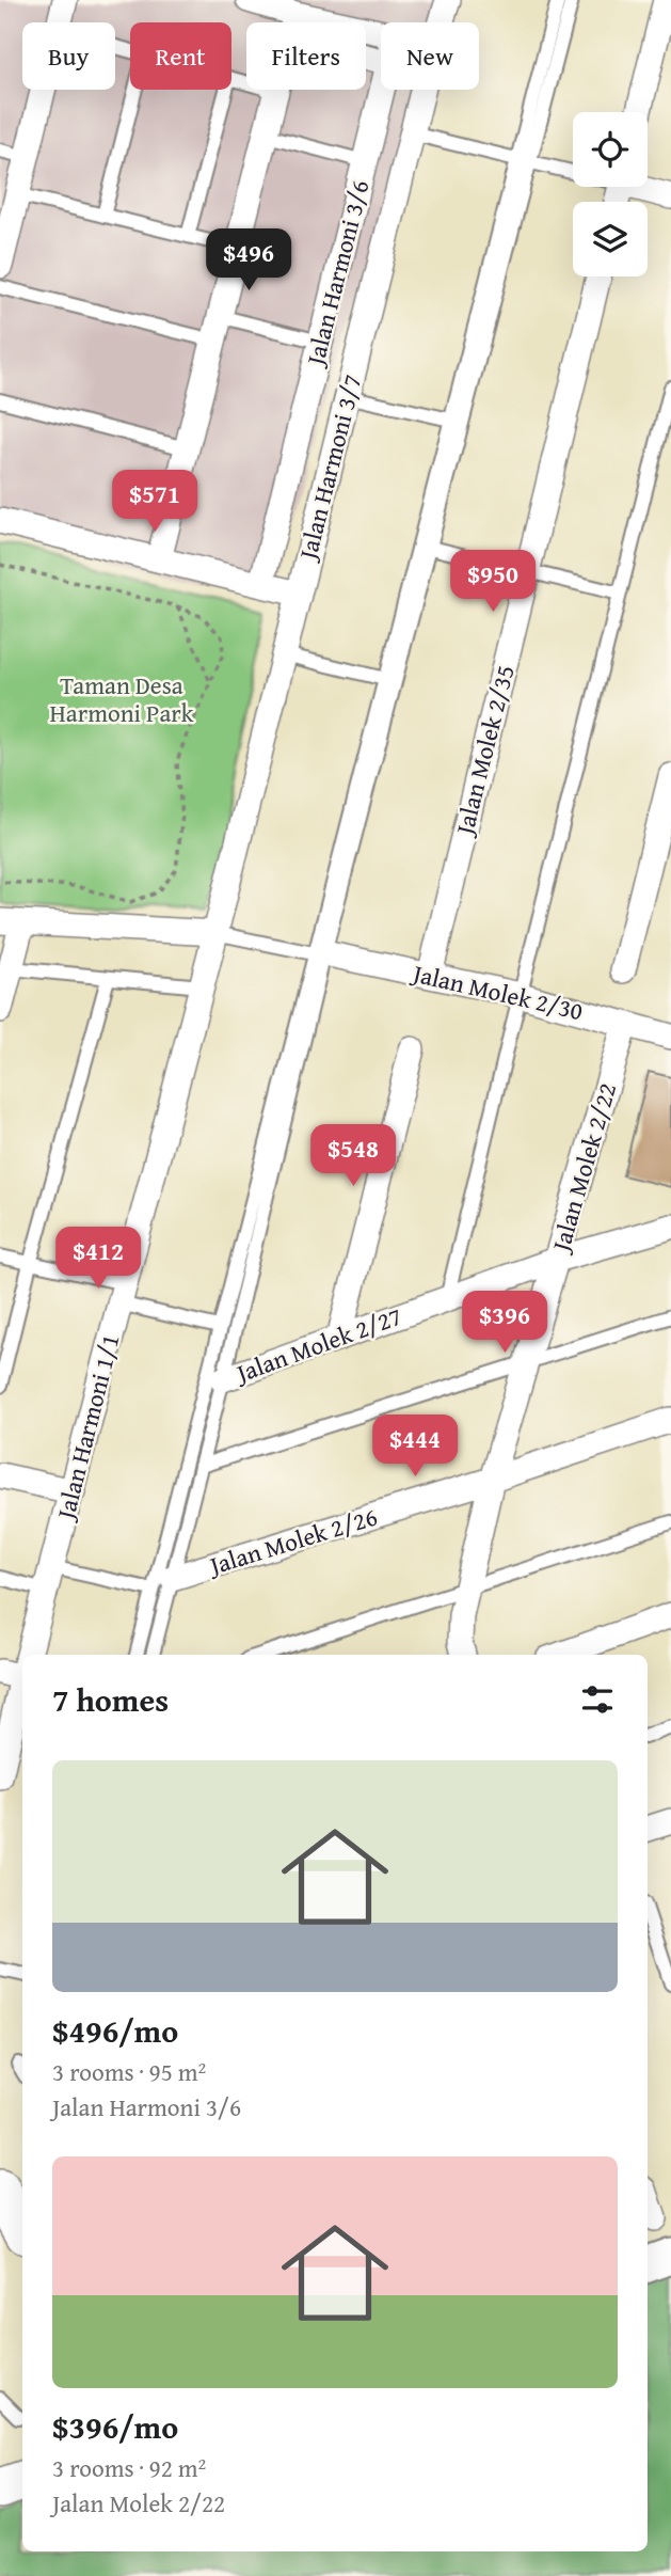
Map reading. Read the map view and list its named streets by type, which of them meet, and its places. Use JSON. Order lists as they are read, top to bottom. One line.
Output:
{"streets":{"street":["Jalan Harmoni 3/6","Jalan Harmoni 3/7","Jalan Molek 2/35","Jalan Molek 2/30","Jalan Molek 2/22","Jalan Molek 2/27","Jalan Harmoni 1/1","Jalan Molek 2/26"]},"crossings":[["Jalan Harmoni 3/7","Jalan Harmoni 1/1"],["Jalan Molek 2/35","Jalan Molek 2/30"],["Jalan Molek 2/30","Jalan Molek 2/22"],["Jalan Molek 2/22","Jalan Molek 2/27"],["Jalan Molek 2/22","Jalan Molek 2/26"]],"parks":["Taman Desa Harmoni Park"],"page":{"chip":["Buy","Rent","Filters","New"],"price":["$496","$571","$950","$548","$412","$396","$444"],"heading":"7 homes","list":[{"name":"$496/mo","note":"3 rooms · 95 m² · Jalan Harmoni 3/6"},{"name":"$396/mo","note":"3 rooms · 92 m² · Jalan Molek 2/22"}]}}
